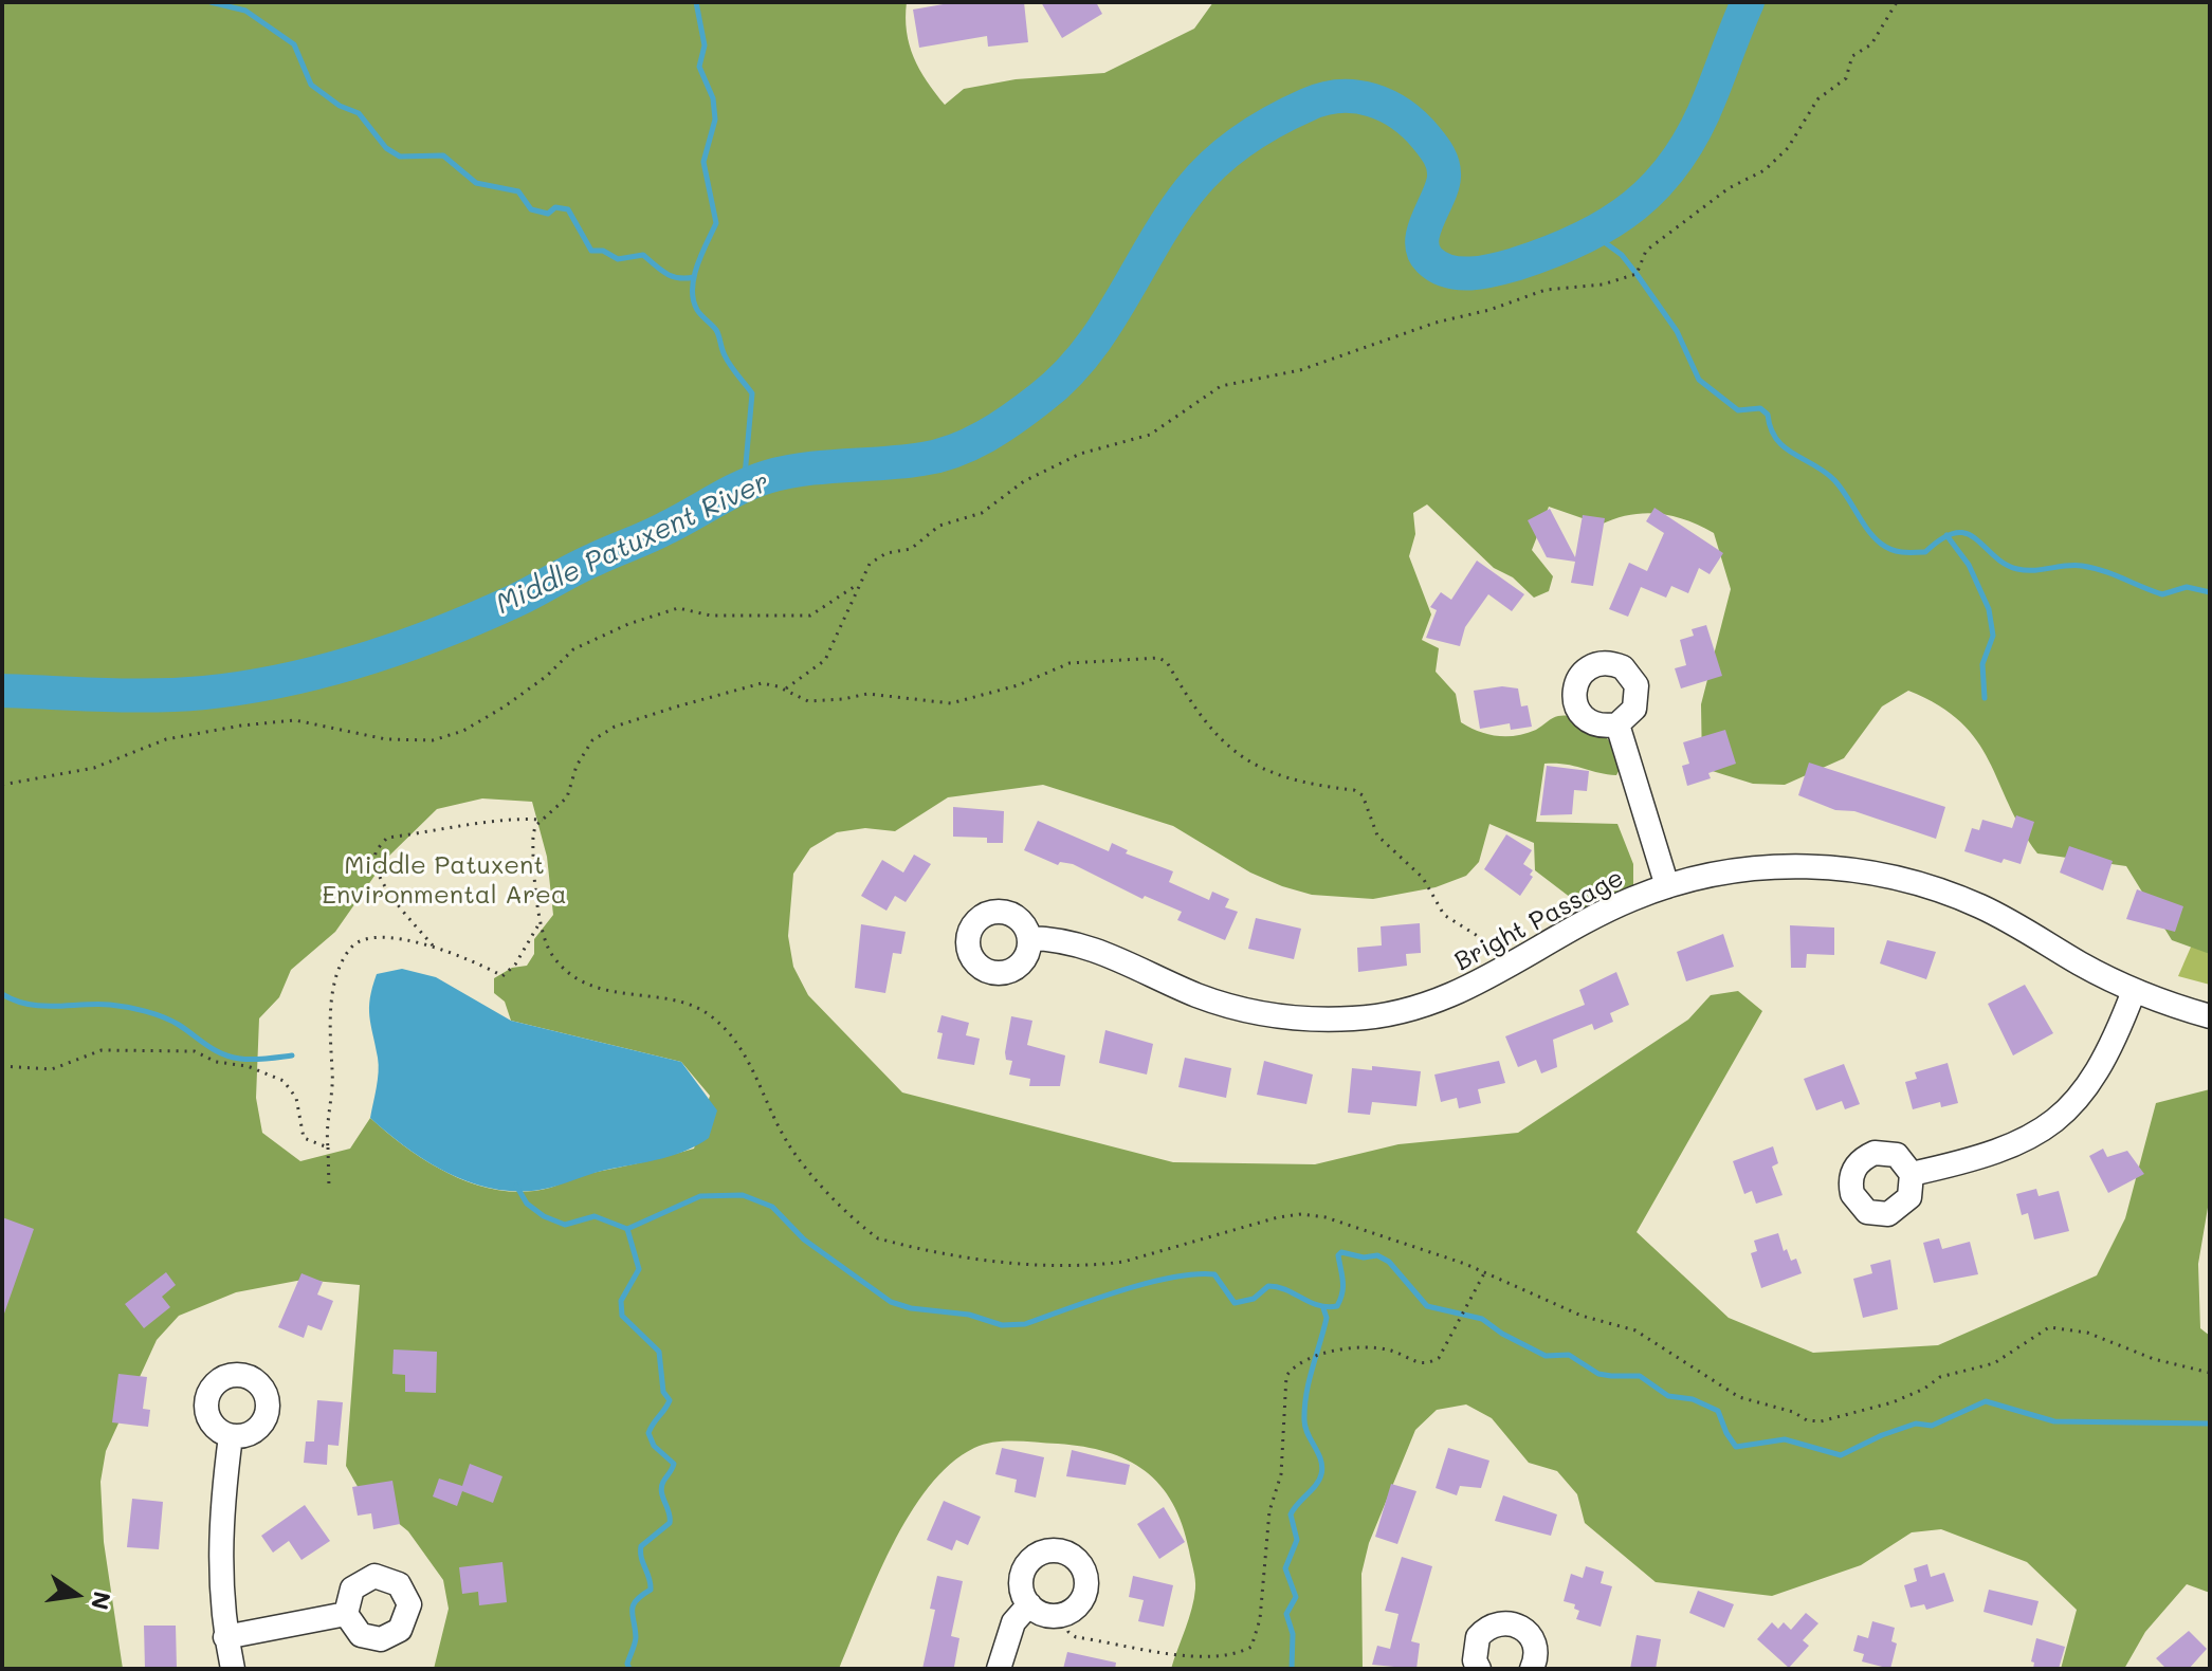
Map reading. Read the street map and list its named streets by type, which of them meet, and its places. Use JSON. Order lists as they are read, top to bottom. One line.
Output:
{"streets":{"street":["Bright Passage"]},"water":["Middle Patuxent River"],"parks":["Middle Patuxent Environmental Area"],"north":"right"}
